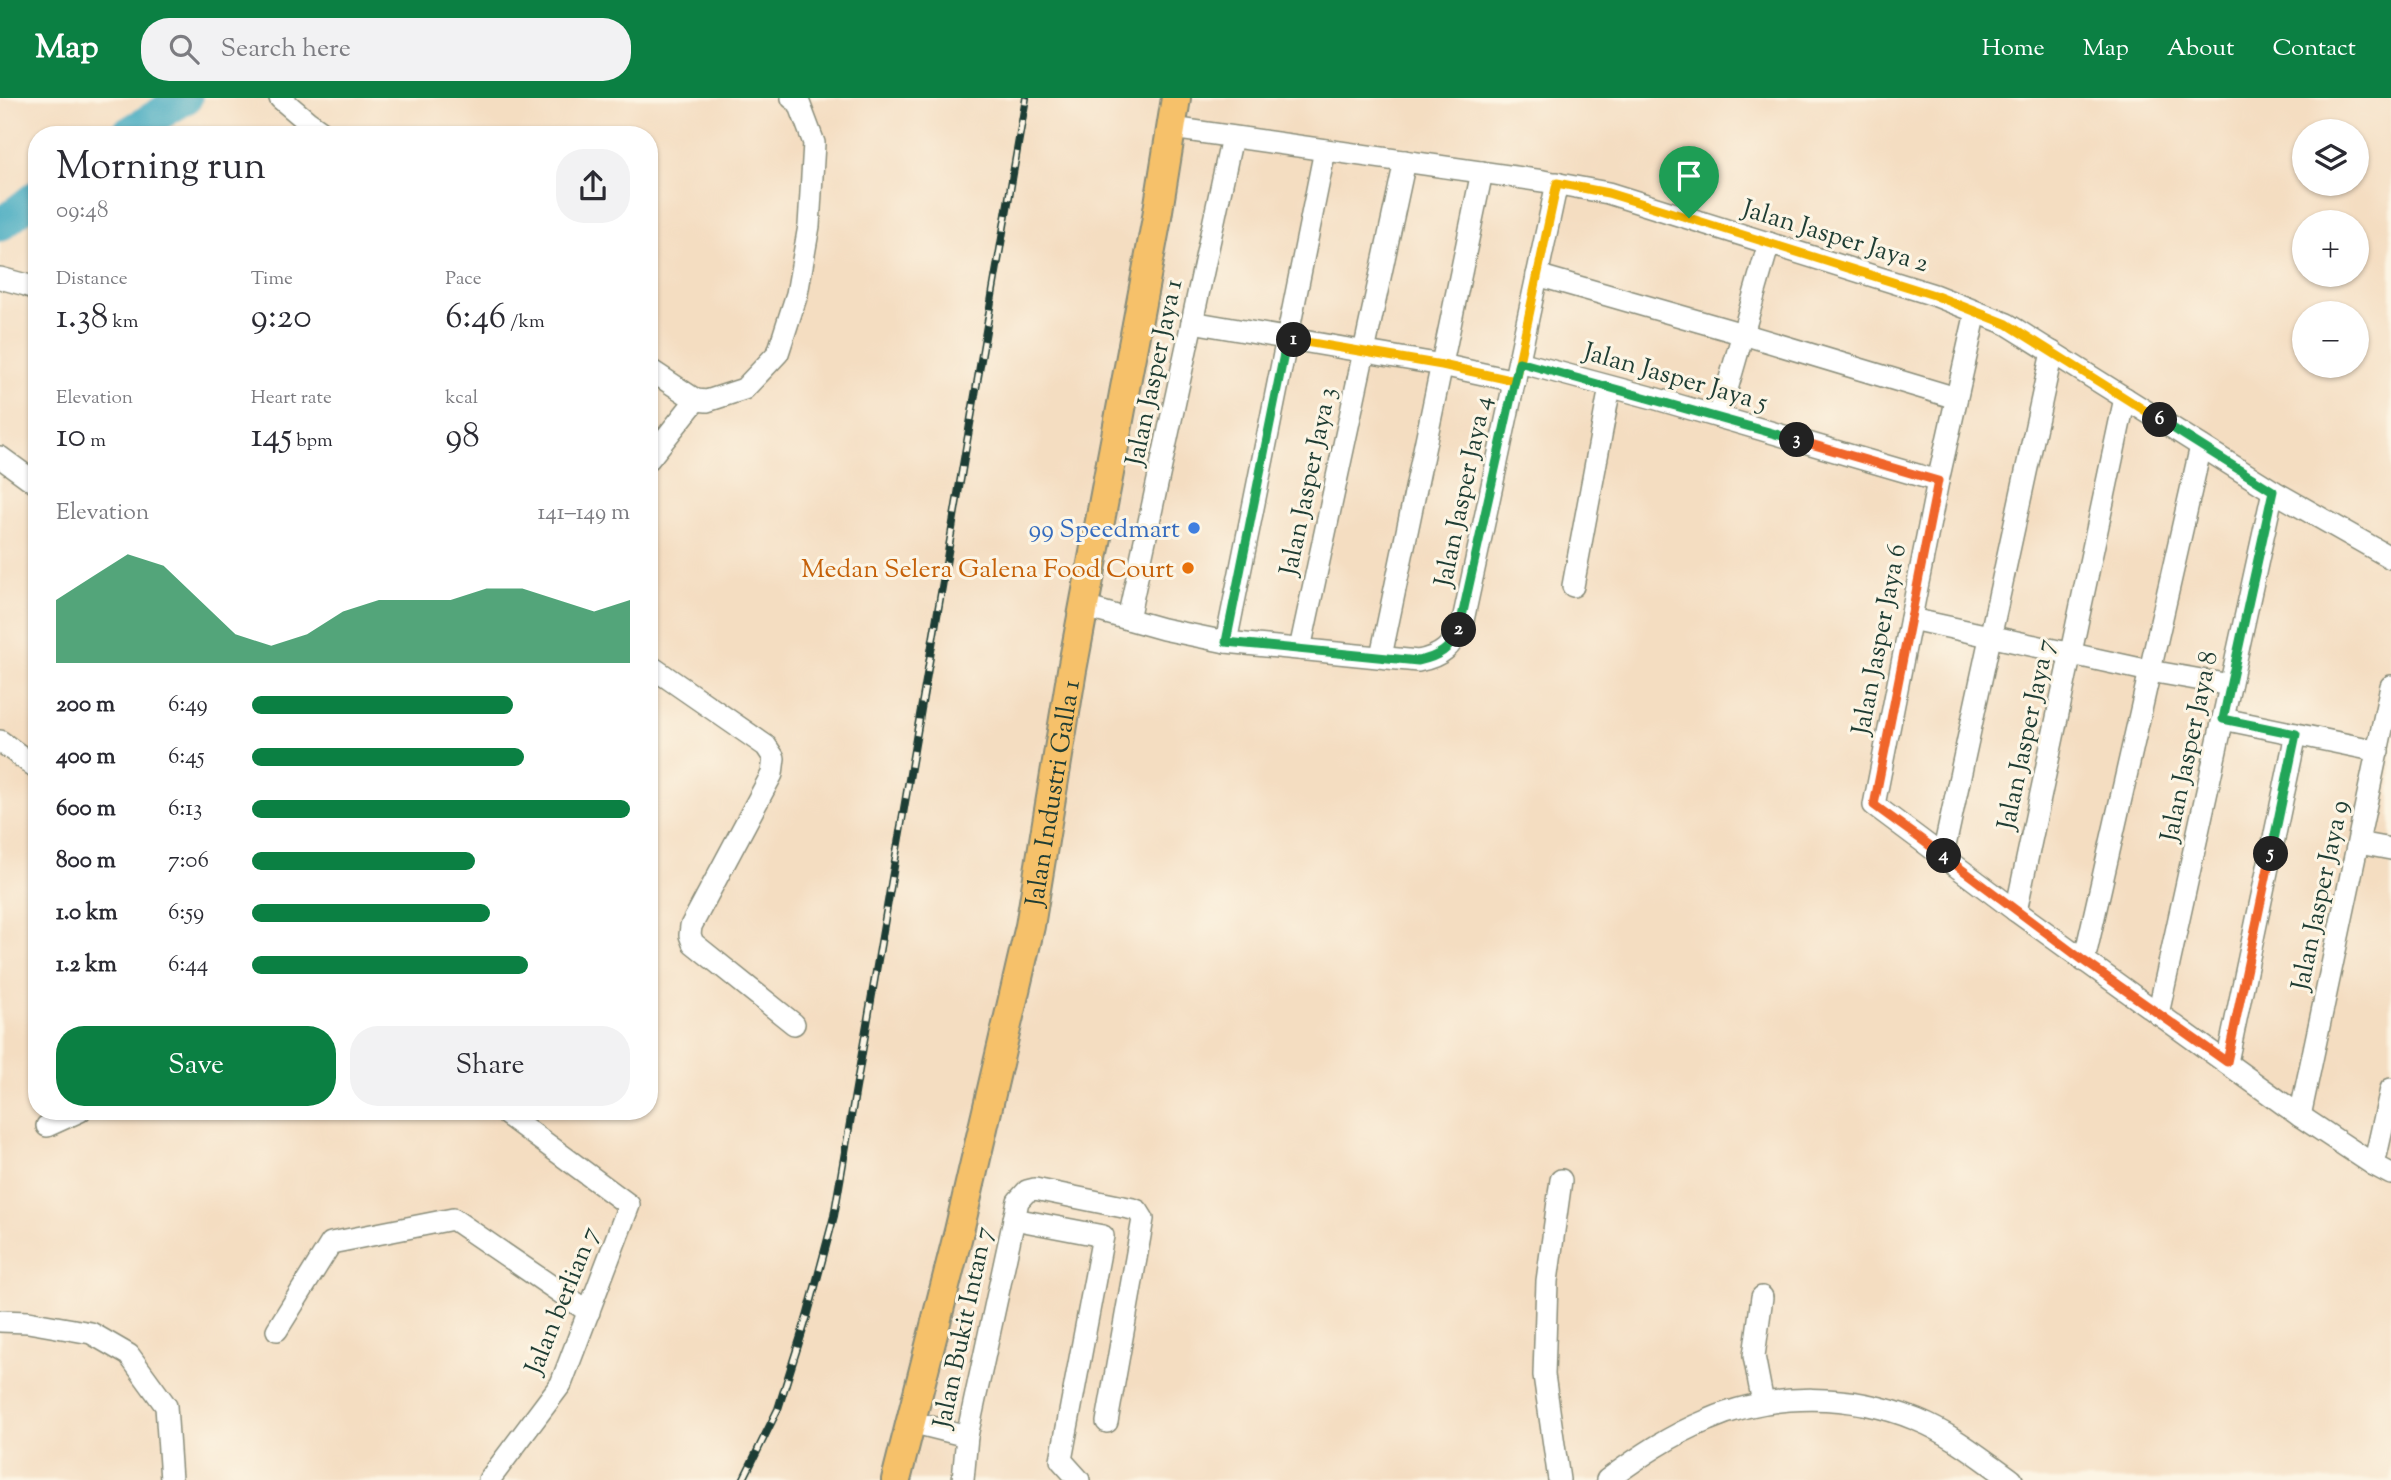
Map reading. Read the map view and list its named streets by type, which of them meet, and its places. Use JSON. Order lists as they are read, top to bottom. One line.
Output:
{"streets":{"main road":["Jalan Industri Galla 1"],"street":["Jalan Jasper Jaya 2","Jalan Jasper Jaya 1","Jalan Jasper Jaya 5","Jalan Jasper Jaya 3","Jalan Jasper Jaya 4","Jalan Jasper Jaya 6","Jalan Jasper Jaya 7","Jalan Jasper Jaya 8","Jalan Jasper Jaya 9","Jalan berlian 7","Jalan Bukit Intan 7"]},"crossings":[["Jalan Jasper Jaya 2","Jalan Jasper Jaya 1"],["Jalan Jasper Jaya 2","Jalan Jasper Jaya 3"],["Jalan Jasper Jaya 2","Jalan Jasper Jaya 4"],["Jalan Jasper Jaya 2","Jalan Jasper Jaya 6"],["Jalan Jasper Jaya 2","Jalan Jasper Jaya 7"],["Jalan Jasper Jaya 2","Jalan Jasper Jaya 8"],["Jalan Jasper Jaya 2","Jalan Industri Galla 1"],["Jalan Jasper Jaya 1","Jalan Jasper Jaya 5"],["Jalan Jasper Jaya 1","Jalan Jasper Jaya 4"],["Jalan Jasper Jaya 5","Jalan Jasper Jaya 3"],["Jalan Jasper Jaya 5","Jalan Jasper Jaya 4"],["Jalan Jasper Jaya 5","Jalan Jasper Jaya 6"],["Jalan Jasper Jaya 3","Jalan Jasper Jaya 4"],["Jalan Jasper Jaya 4","Jalan Industri Galla 1"],["Jalan Jasper Jaya 6","Jalan Jasper Jaya 7"]],"places":["99 Speedmart","Medan Selera Galena Food Court"],"page":{"header":"Map","search":"Search here","nav":["Home","Map","About","Contact"],"map_buttons":["+","−"],"heading":["Morning run","09:48"],"stats":[["Distance","1.38 km"],["Time","9:20"],["Pace","6:46 /km"],["Elevation","10 m"],["Heart rate","145 bpm"],["kcal","98"]],"pins":["1","6","3","2","5","4"],"chart":["Elevation","141–149 m"],"list":[{"name":"200 m","note":"6:49"},{"name":"400 m","note":"6:45"},{"name":"600 m","note":"6:13"},{"name":"800 m","note":"7:06"},{"name":"1.0 km","note":"6:59"},{"name":"1.2 km","note":"6:44"}],"buttons":["Save","Share"]}}
